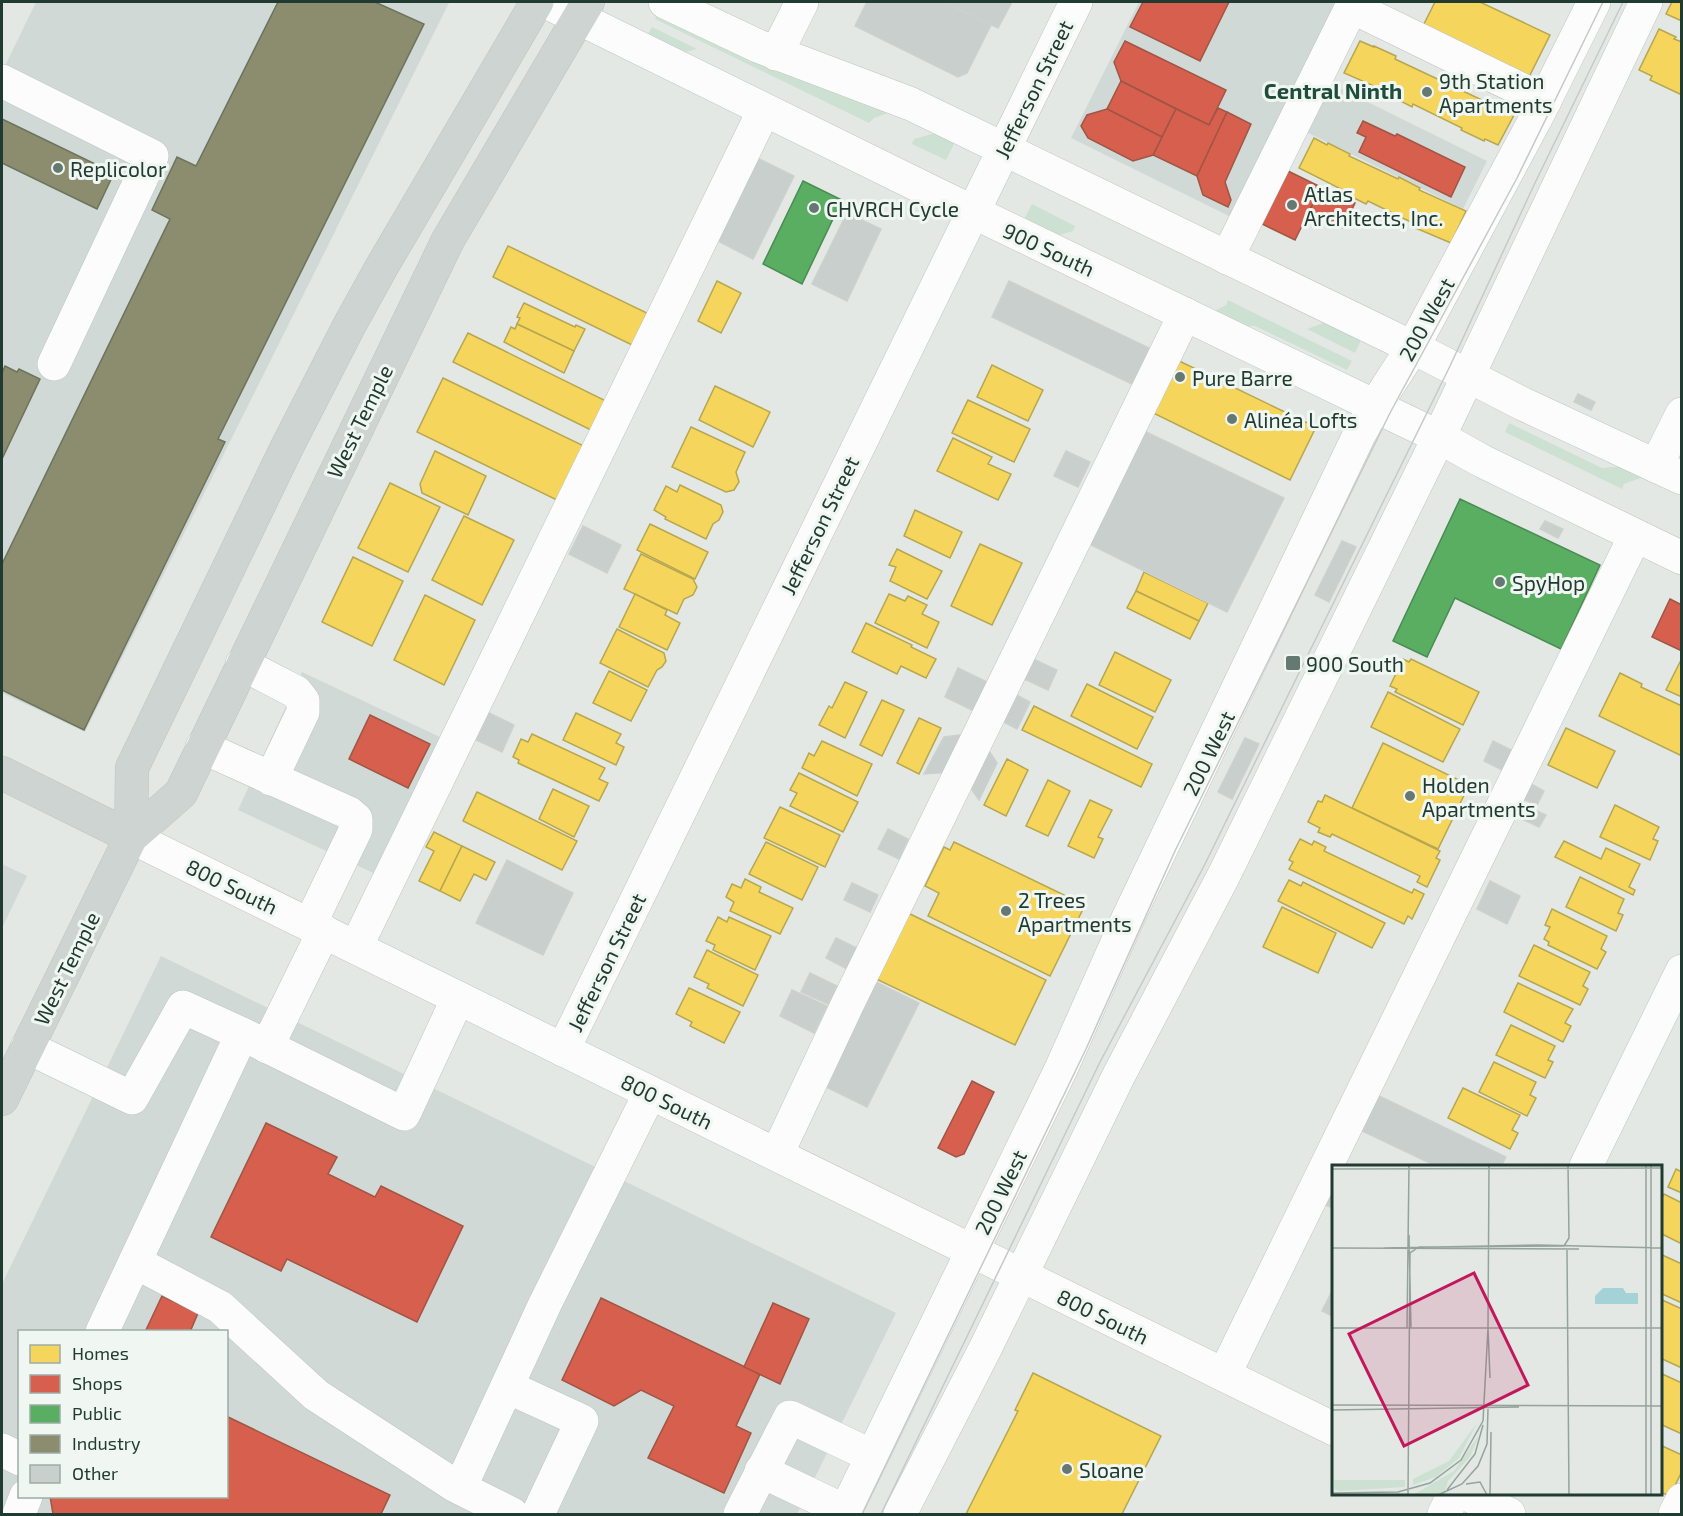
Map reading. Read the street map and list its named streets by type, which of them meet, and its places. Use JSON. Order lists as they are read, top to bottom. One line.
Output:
{"streets":{"main road":["West Temple","800 South"],"street":["Jefferson Street","900 South","200 West"]},"crossings":[["Jefferson Street","900 South"],["Jefferson Street","800 South"],["900 South","200 West"],["900 South","West Temple"],["200 West","800 South"],["West Temple","800 South"]],"districts":["Central Ninth"],"places":{"other":["9th Station Apartments","Replicolor","Atlas Architects, Inc.","CHVRCH Cycle","Pure Barre","Alinéa Lofts","SpyHop","Holden Apartments","2 Trees Apartments","Sloane"],"transit":["900 South"]},"legend":["Homes","Shops","Public","Industry","Other"]}
